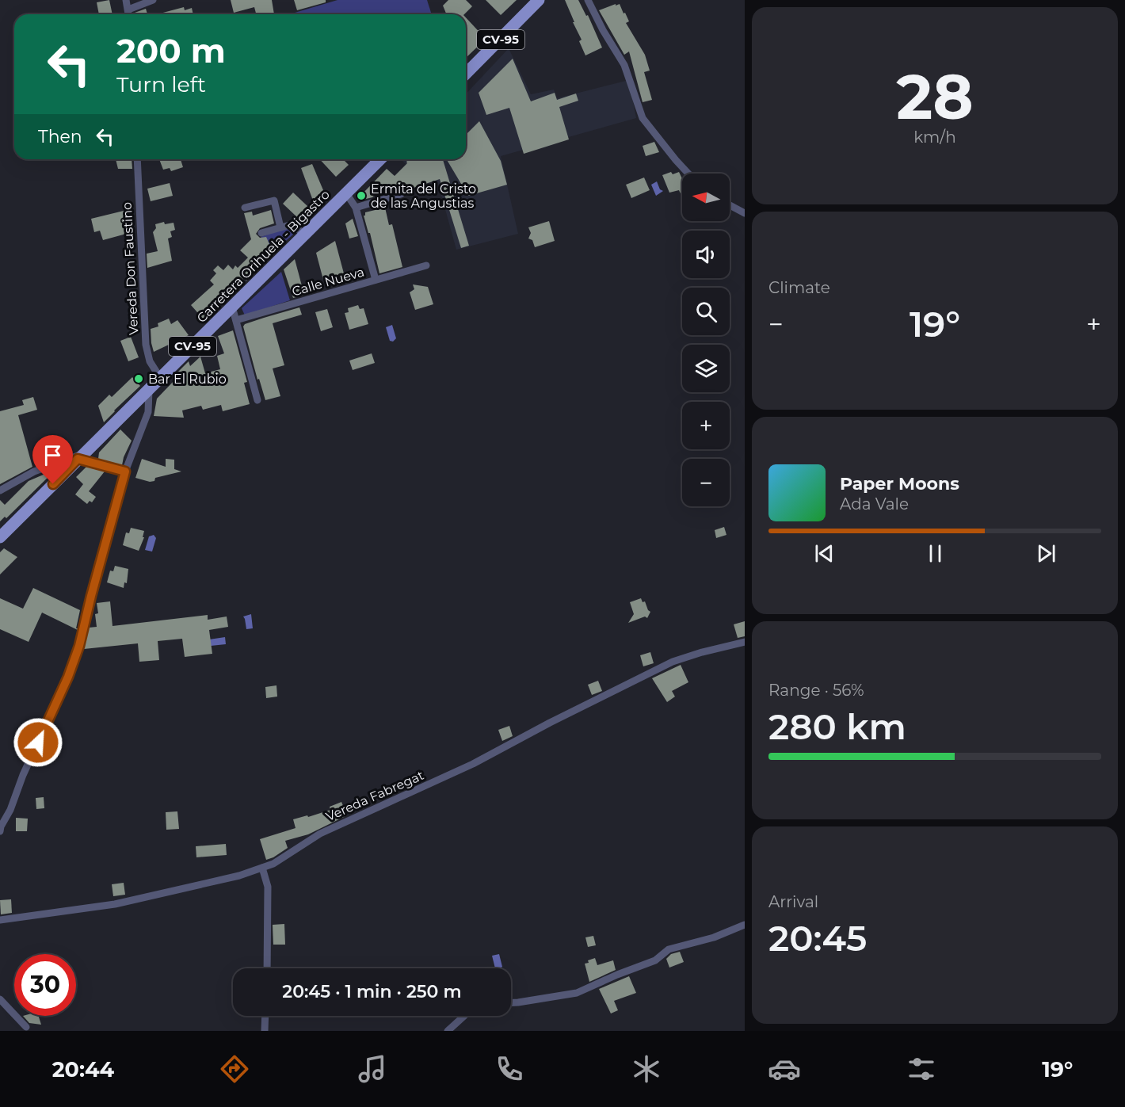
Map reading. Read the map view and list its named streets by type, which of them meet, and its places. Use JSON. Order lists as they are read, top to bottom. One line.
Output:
{"streets":{"main road":["CV-95","Carretera Orihuela - Bigastro"],"street":["Vereda Don Faustino","Calle Nueva","Vereda Fabregat"]},"crossings":[["Carretera Orihuela - Bigastro","Vereda Don Faustino"]],"places":["Ermita del Cristo de las Angustias","Bar El Rubio"],"north":"left","page":{"tile":[["28","km/h"],"Climate",["Range · 56%","280 km"],["Arrival","20:45"]],"turn":["200 m","Turn left"],"then":"Then","map_buttons":["+","−"],"heat":["−","19°","+"],"song":["Paper Moons","Ada Vale"],"limit":"30","trip":"20:45 · 1 min · 250 m","tabs":["20:44","19°"]}}
